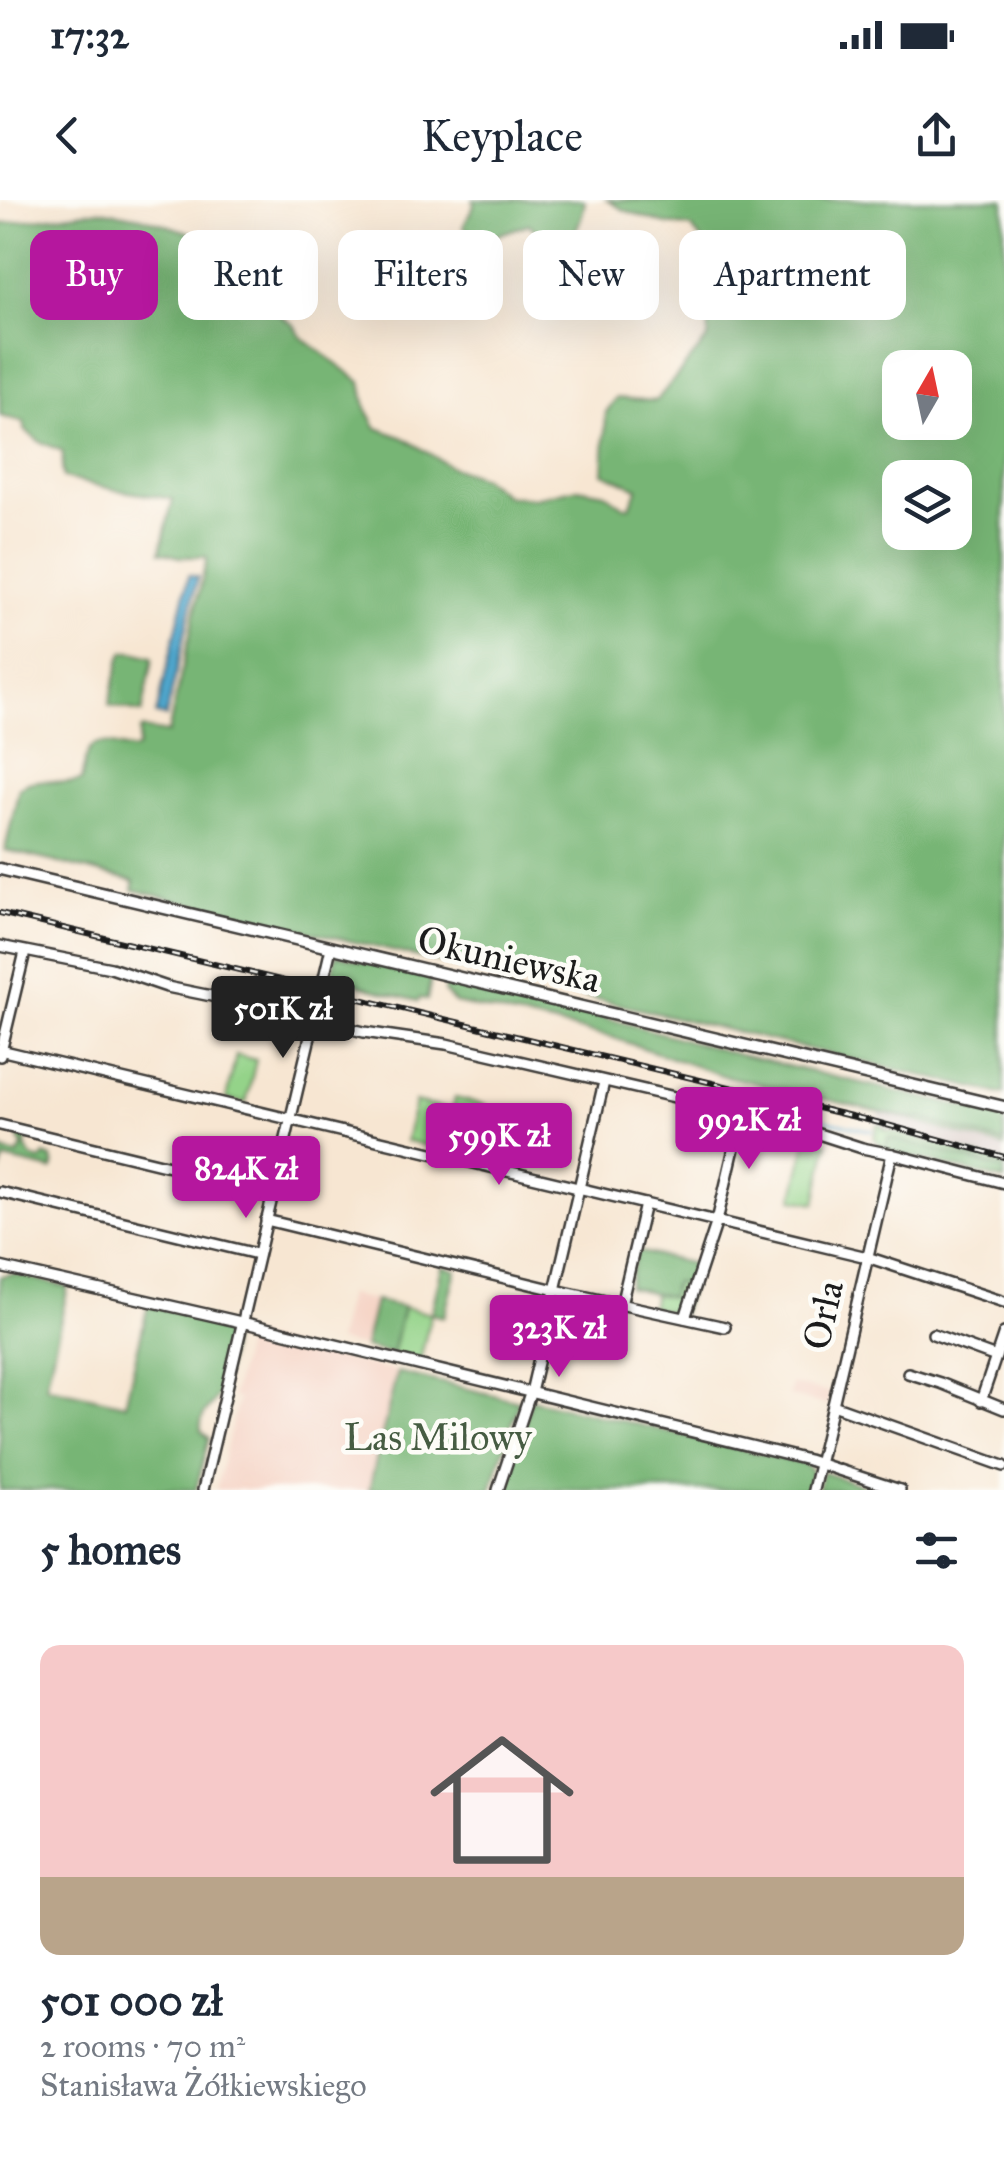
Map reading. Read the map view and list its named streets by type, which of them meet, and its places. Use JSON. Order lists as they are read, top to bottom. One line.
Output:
{"streets":{"main road":["Okuniewska"],"street":["Orla"]},"parks":["Las Milowy"],"north":"top","page":{"status":"17:32","header":"Keyplace","chip":["Buy","Rent","Filters","New","Apartment"],"price":["501K zł","992K zł","599K zł","824K zł","323K zł"],"heading":"5 homes","list":[{"name":"501 000 zł","note":"2 rooms · 70 m² · Stanisława Żółkiewskiego"}]}}
